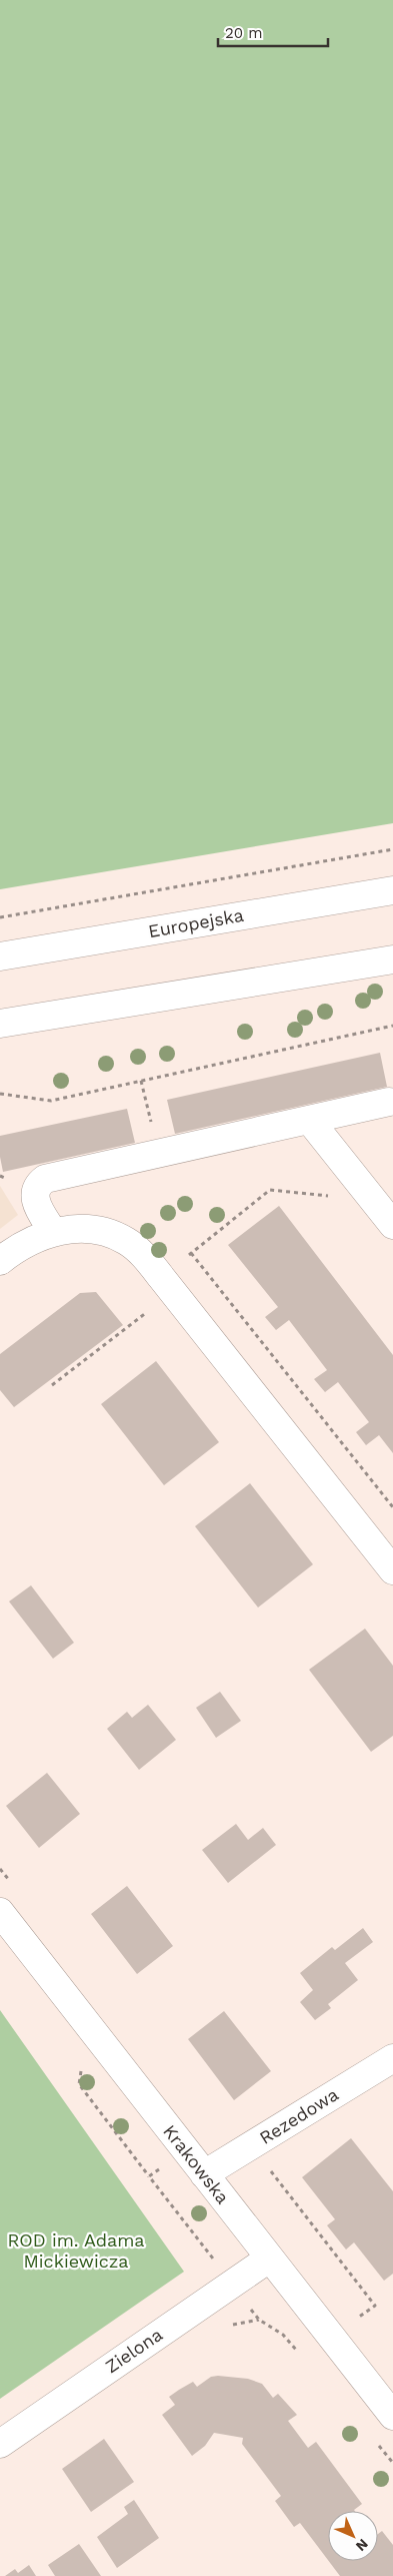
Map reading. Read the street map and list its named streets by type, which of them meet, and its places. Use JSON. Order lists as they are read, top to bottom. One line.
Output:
{"streets":{"street":["Europejska","Rezedowa","Krakowska","Zielona"]},"crossings":[["Rezedowa","Krakowska"],["Krakowska","Zielona"]],"parks":["ROD im. Adama Mickiewicza"],"scale_bar":"20 m","north":"bottom right"}
